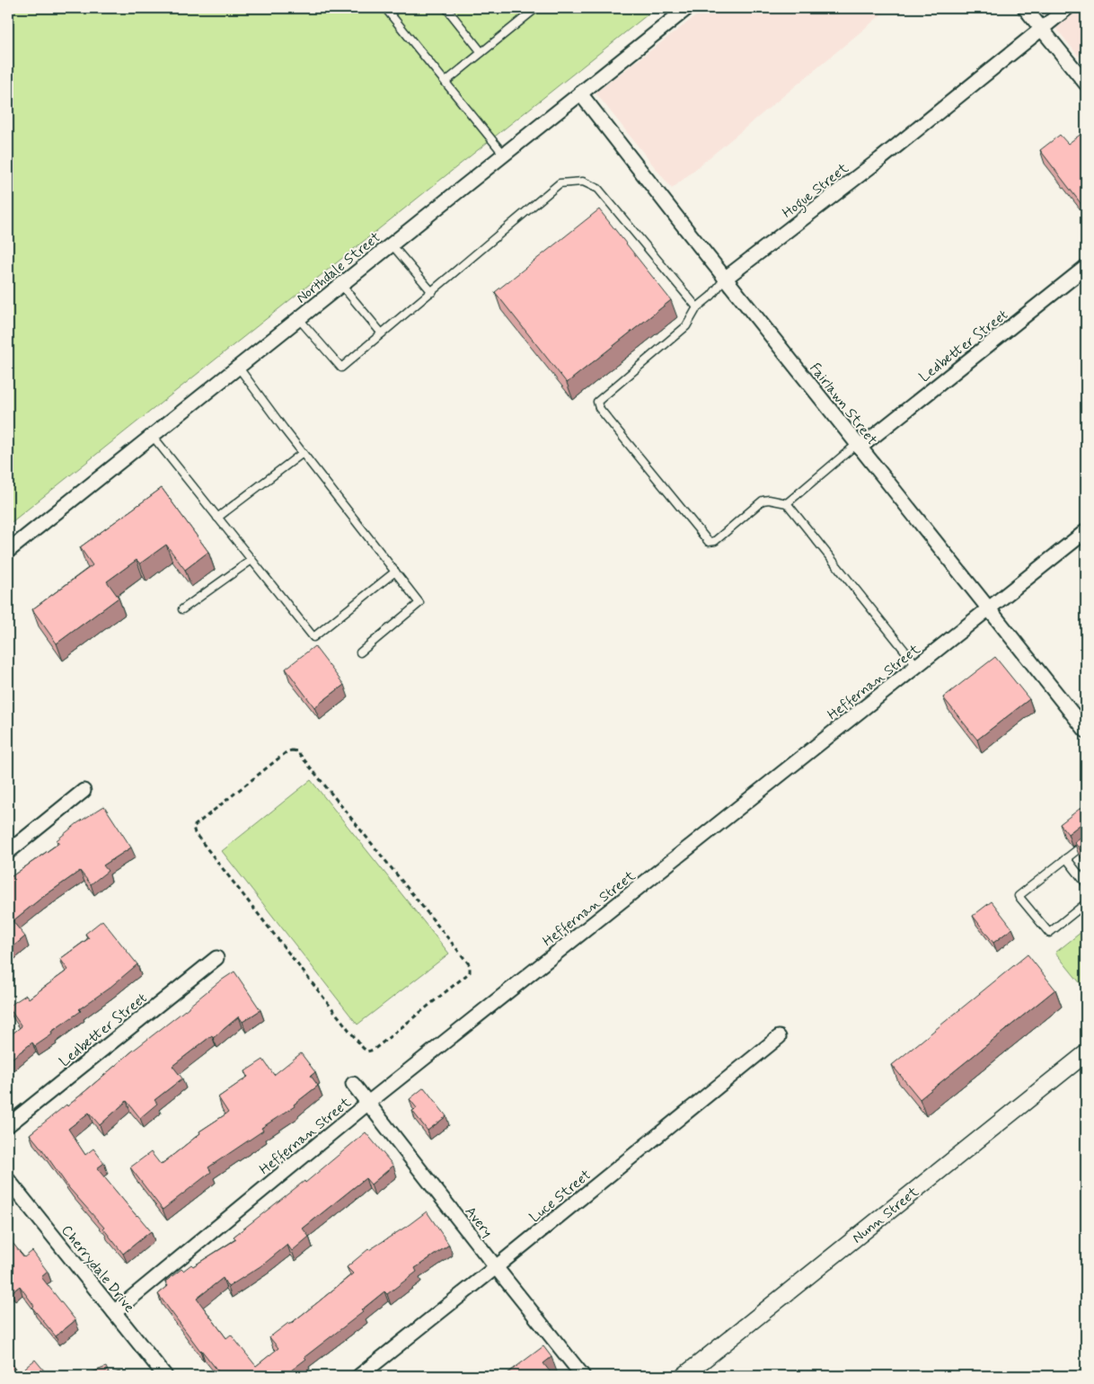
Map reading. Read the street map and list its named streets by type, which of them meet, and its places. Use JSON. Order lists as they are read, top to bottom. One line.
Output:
{"streets":{"street":["Hogue Street","Northdale Street","Ledbetter Street","Fairlawn Street","Heffernan Street","Luce Street","Nunn Street","Avery","Cherrydale Drive"]},"crossings":[["Hogue Street","Fairlawn Street"],["Northdale Street","Fairlawn Street"],["Ledbetter Street","Fairlawn Street"],["Fairlawn Street","Heffernan Street"],["Heffernan Street","Avery"],["Heffernan Street","Cherrydale Drive"],["Luce Street","Avery"]]}
